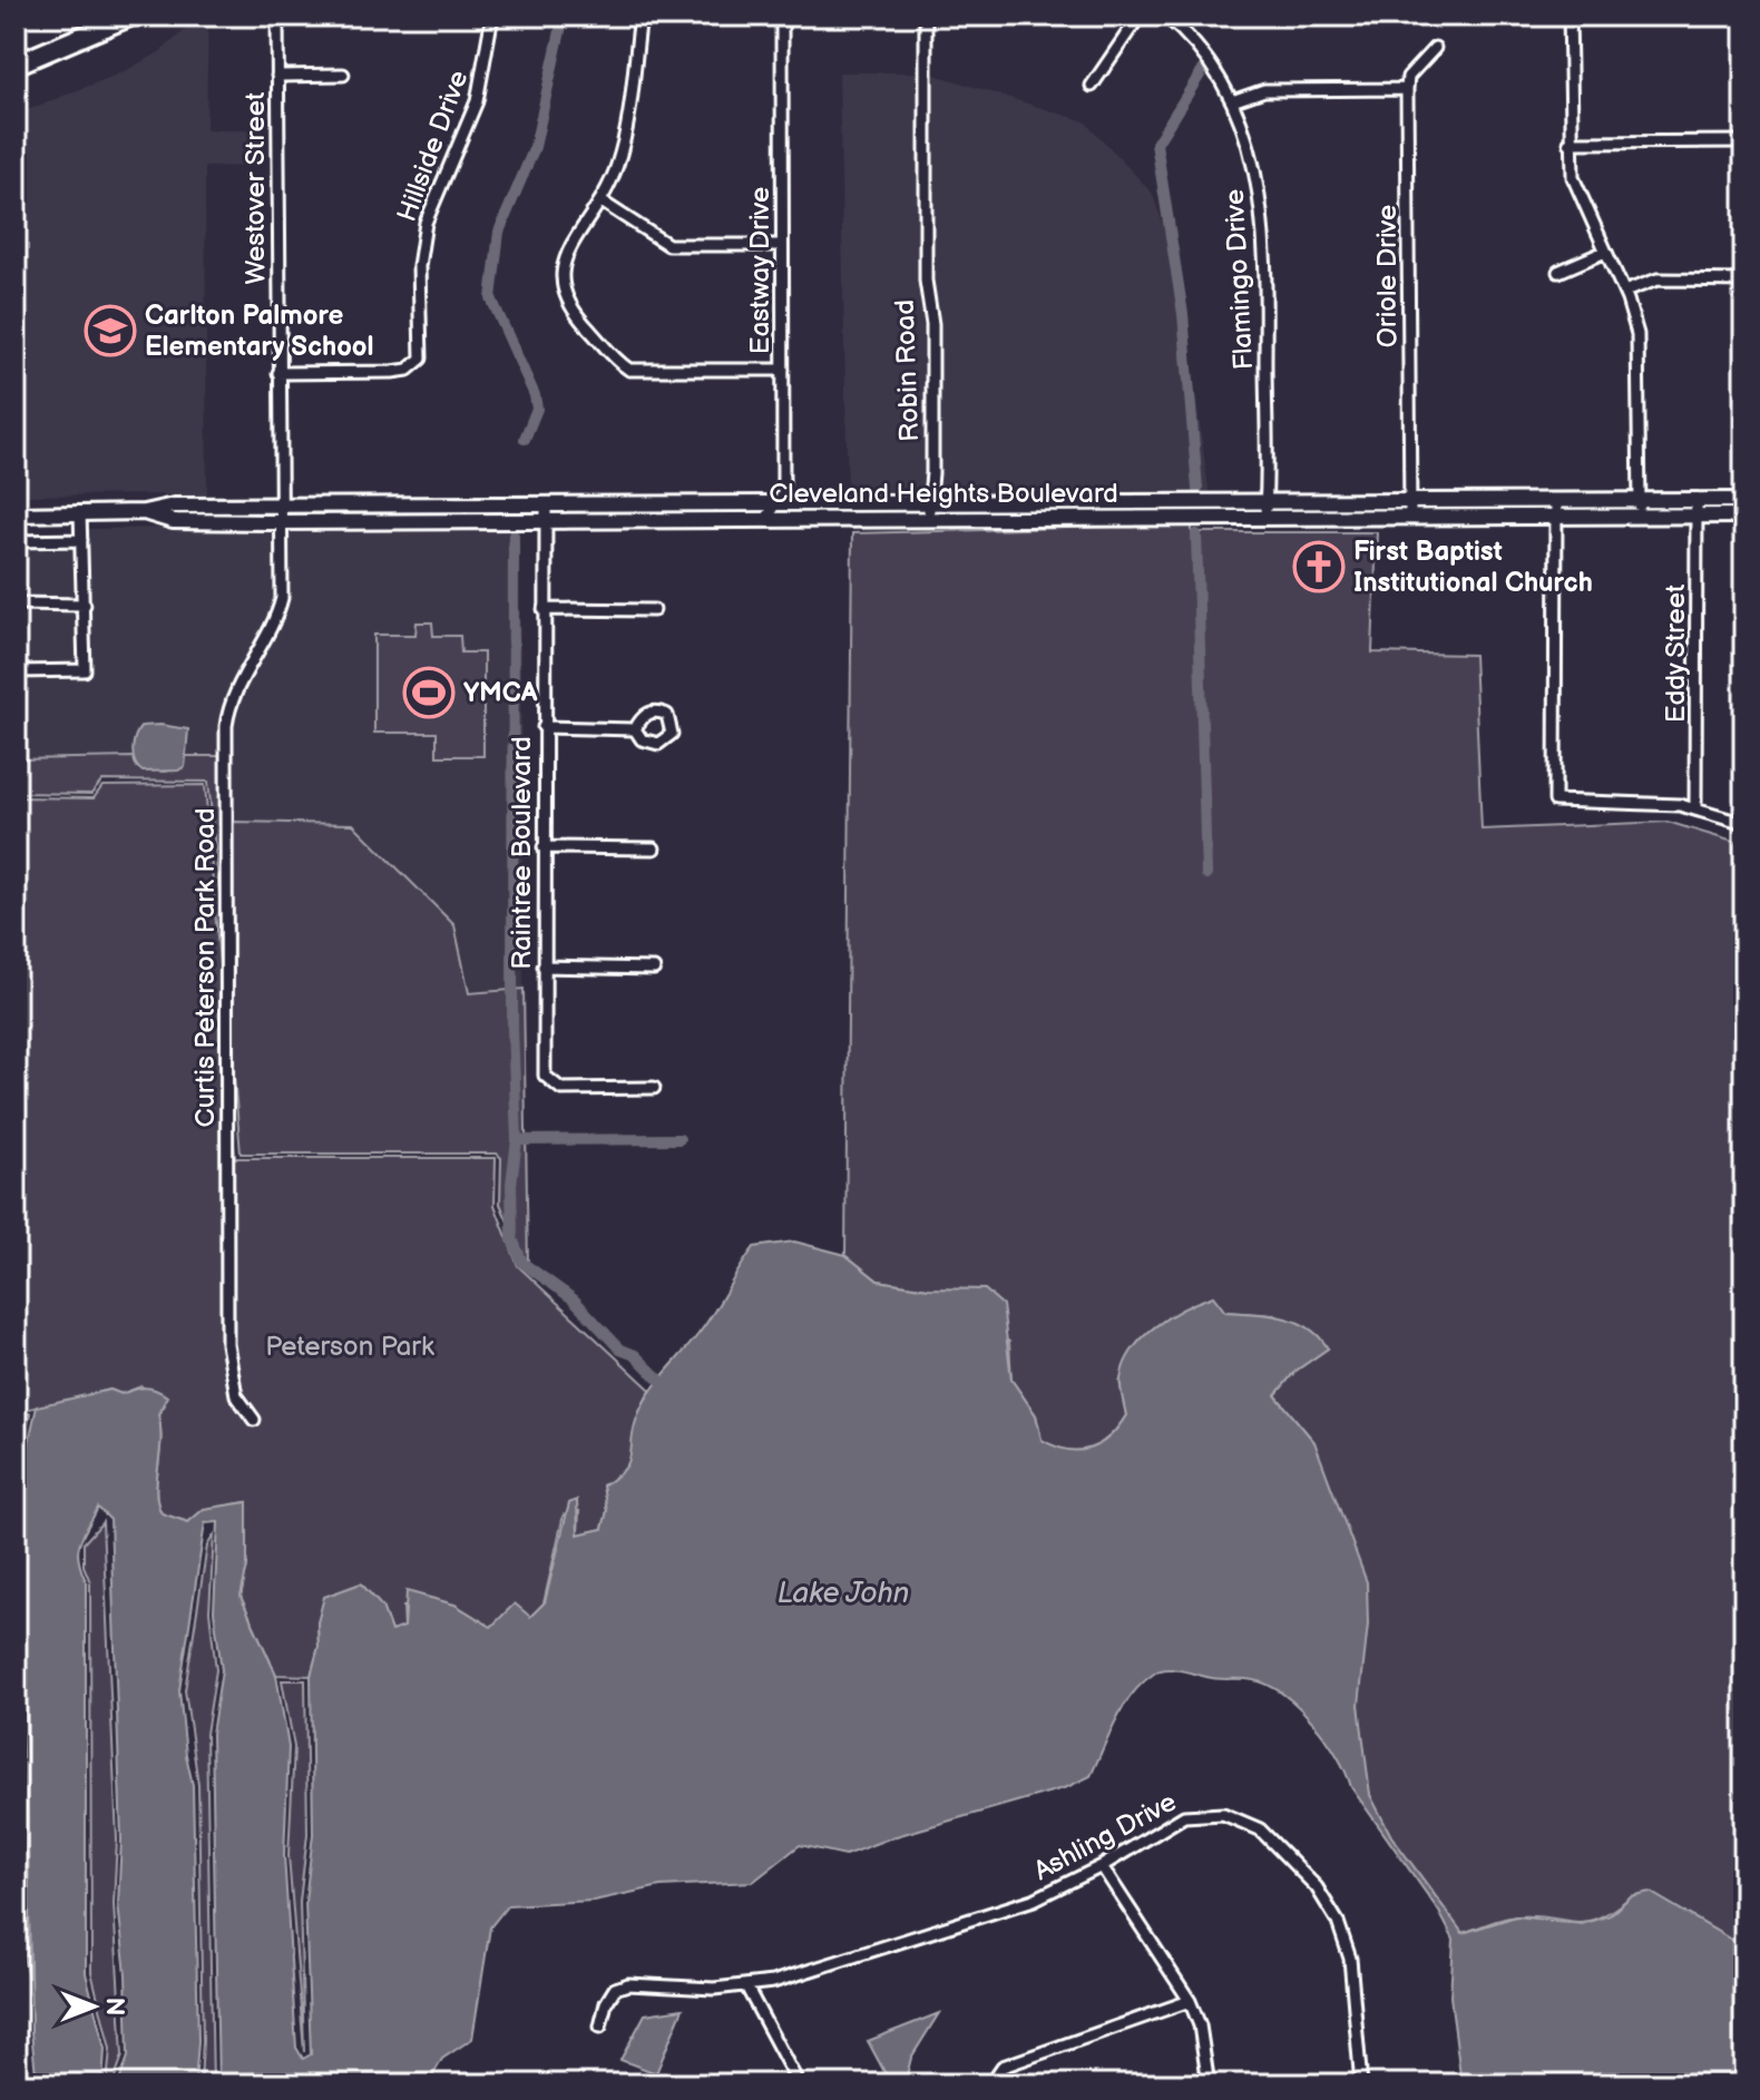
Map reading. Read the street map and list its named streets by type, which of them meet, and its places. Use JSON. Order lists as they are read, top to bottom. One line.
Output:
{"streets":{"street":["Hillside Drive","Westover Street","Eastway Drive","Oriole Drive","Flamingo Drive","Robin Road","Cleveland Heights Boulevard","Eddy Street","Raintree Boulevard","Curtis Peterson Park Road","Ashling Drive"]},"crossings":[["Hillside Drive","Westover Street"],["Westover Street","Cleveland Heights Boulevard"],["Westover Street","Curtis Peterson Park Road"],["Eastway Drive","Cleveland Heights Boulevard"],["Oriole Drive","Cleveland Heights Boulevard"],["Flamingo Drive","Cleveland Heights Boulevard"],["Robin Road","Cleveland Heights Boulevard"],["Cleveland Heights Boulevard","Eddy Street"],["Cleveland Heights Boulevard","Raintree Boulevard"],["Cleveland Heights Boulevard","Curtis Peterson Park Road"]],"water":["Lake John"],"parks":["Peterson Park"],"places":{"school or university":["Carlton Palmore Elementary School"],"church":["First Baptist Institutional Church"],"sports":["YMCA"]},"north":"right"}
